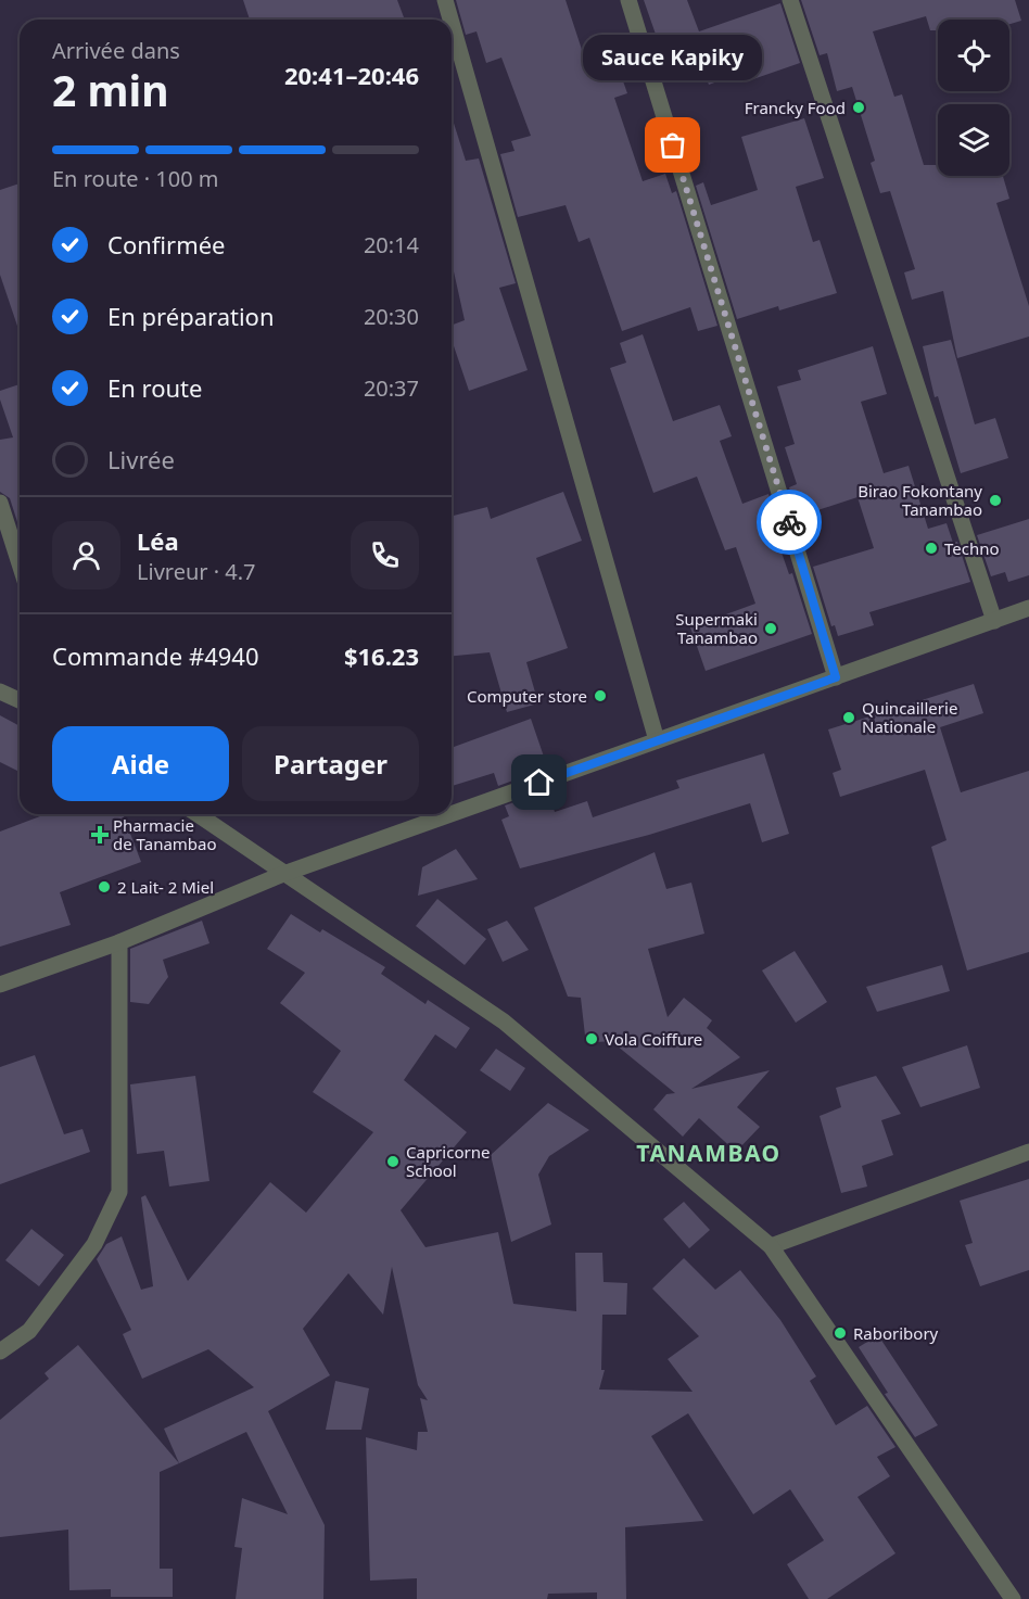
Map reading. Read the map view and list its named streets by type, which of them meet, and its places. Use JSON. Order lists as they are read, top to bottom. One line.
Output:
{"districts":["TANAMBAO"],"places":{"other":["Francky Food","Sauce Kapiky","Birao Fokontany Tanambao","Techno","Supermaki Tanambao","Computer store","Quincaillerie Nationale","2 Lait- 2 Miel","Vola Coiffure","Capricorne School","Raboribory"],"health":["Pharmacie de Tanambao"]},"page":{"heading":["2 min","Arrivée dans","20:41–20:46"],"panel":["Léa","Livreur · 4.7","Commande #4940","$16.23"],"bubble":"Sauce Kapiky","bar":"En route · 100 m","list":[["Confirmée","20:14"],["En préparation","20:30"],["En route","20:37"],"Livrée"],"buttons":["Aide","Partager"]}}
